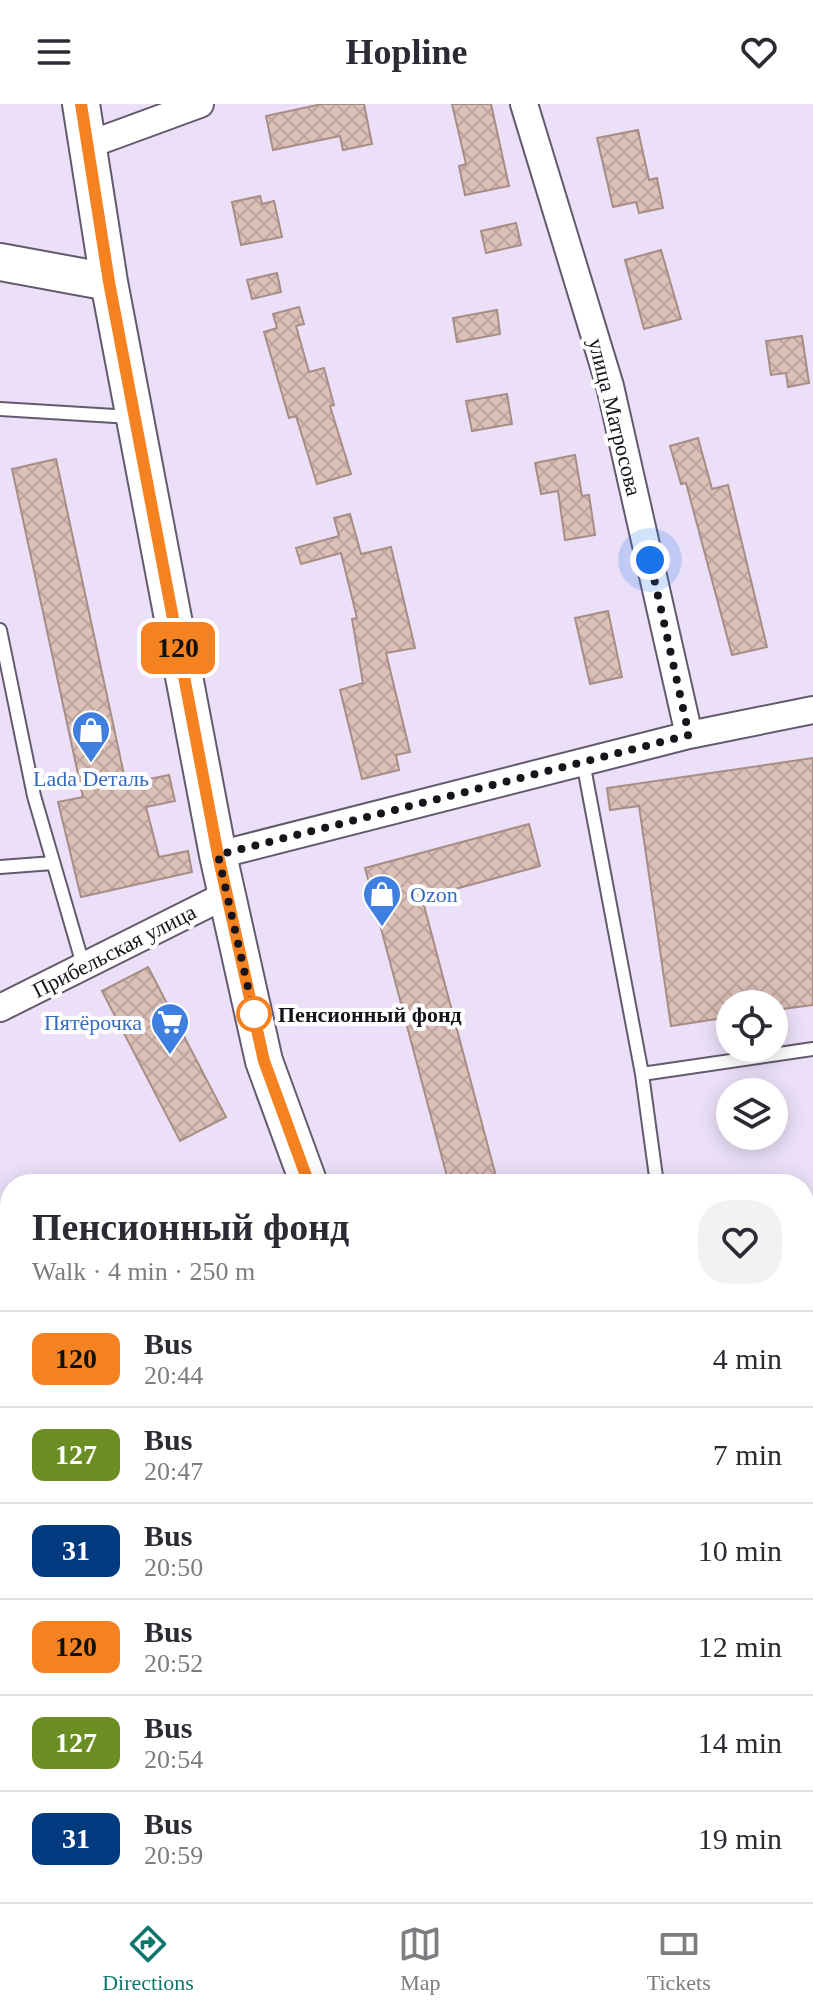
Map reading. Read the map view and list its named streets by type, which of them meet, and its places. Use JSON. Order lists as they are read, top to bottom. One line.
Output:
{"streets":{"street":["улица Матросова","Прибельская улица"]},"places":{"shop":["Lada Dеталь","Ozon"],"other":["Пенсионный фонд"],"supermarket":["Пятёрочка"]},"lines":["bus line 120"],"page":{"header":"Hopline","on_map":"120","heading":["Пенсионный фонд","Walk · 4 min · 250 m"],"list":[{"mark":"120","name":"Bus","note":"20:44","value":"4 min"},{"mark":"127","name":"Bus","note":"20:47","value":"7 min"},{"mark":"31","name":"Bus","note":"20:50","value":"10 min"},{"mark":"120","name":"Bus","note":"20:52","value":"12 min"},{"mark":"127","name":"Bus","note":"20:54","value":"14 min"},{"mark":"31","name":"Bus","note":"20:59","value":"19 min"}],"tabs":["Directions","Map","Tickets"]}}
